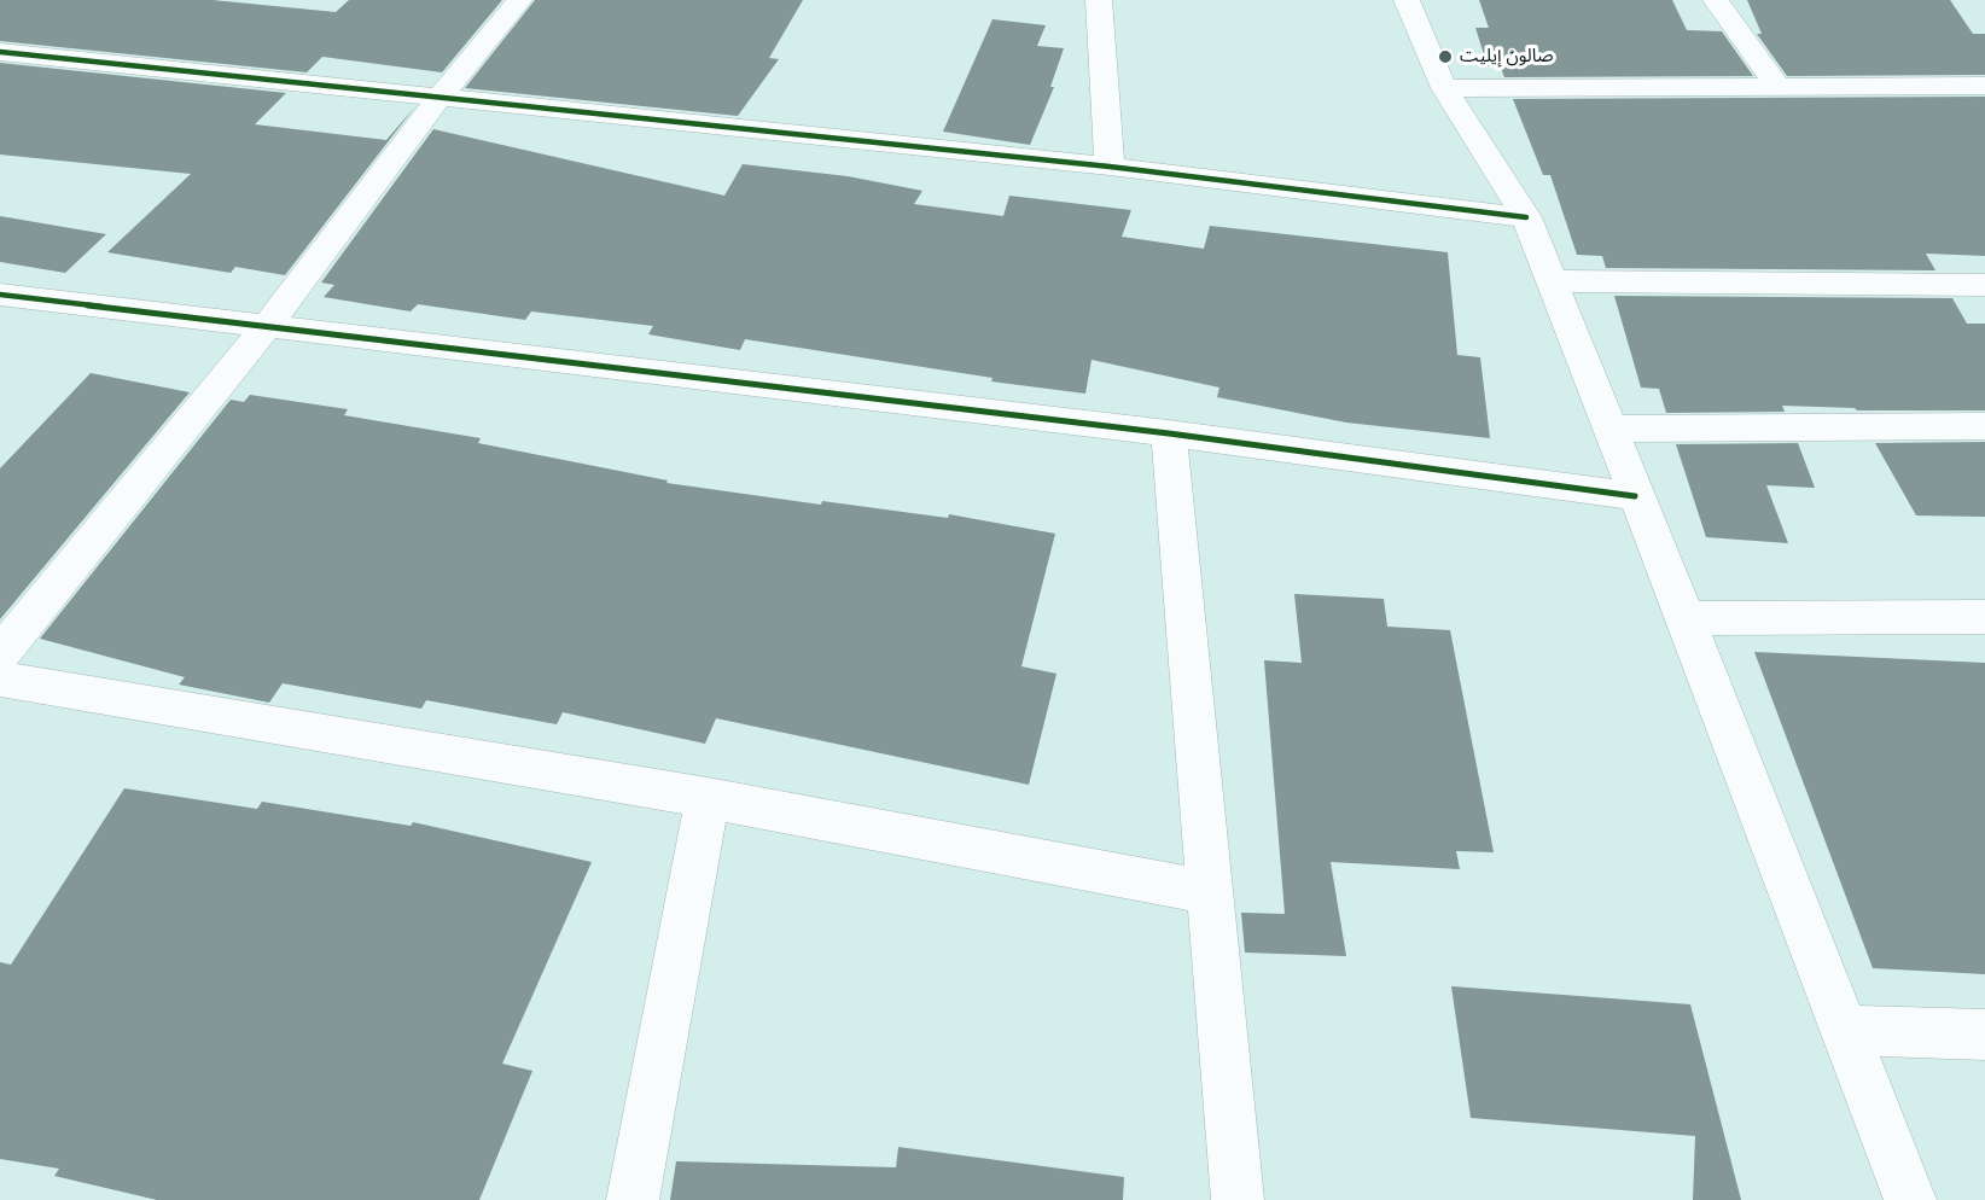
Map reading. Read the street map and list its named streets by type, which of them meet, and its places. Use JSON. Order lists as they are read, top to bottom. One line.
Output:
{"places":["صالون إيليت"]}
